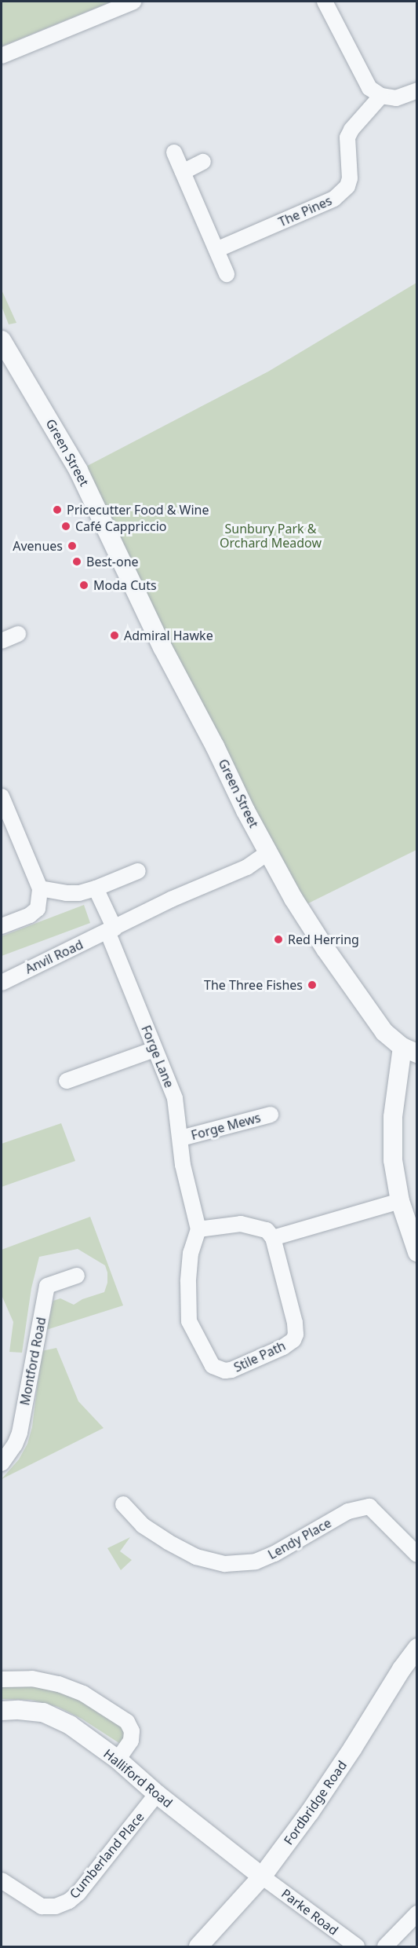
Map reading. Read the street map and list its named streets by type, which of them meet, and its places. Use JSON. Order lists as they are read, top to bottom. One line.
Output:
{"streets":{"street":["The Pines","Green Street","Anvil Road","Forge Lane","Forge Mews","Stile Path","Montford Road","Lendy Place","Halliford Road","Fordbridge Road","Cumberland Place","Parke Road"]},"crossings":[["Anvil Road","Forge Lane"],["Forge Lane","Forge Mews"],["Forge Lane","Stile Path"],["Halliford Road","Fordbridge Road"],["Halliford Road","Cumberland Place"],["Halliford Road","Parke Road"],["Fordbridge Road","Parke Road"]],"parks":["Sunbury Park & Orchard Meadow"],"places":["Pricecutter Food & Wine","Café Cappriccio","Avenues","Best-one","Moda Cuts","Admiral Hawke","Red Herring","The Three Fishes"]}
